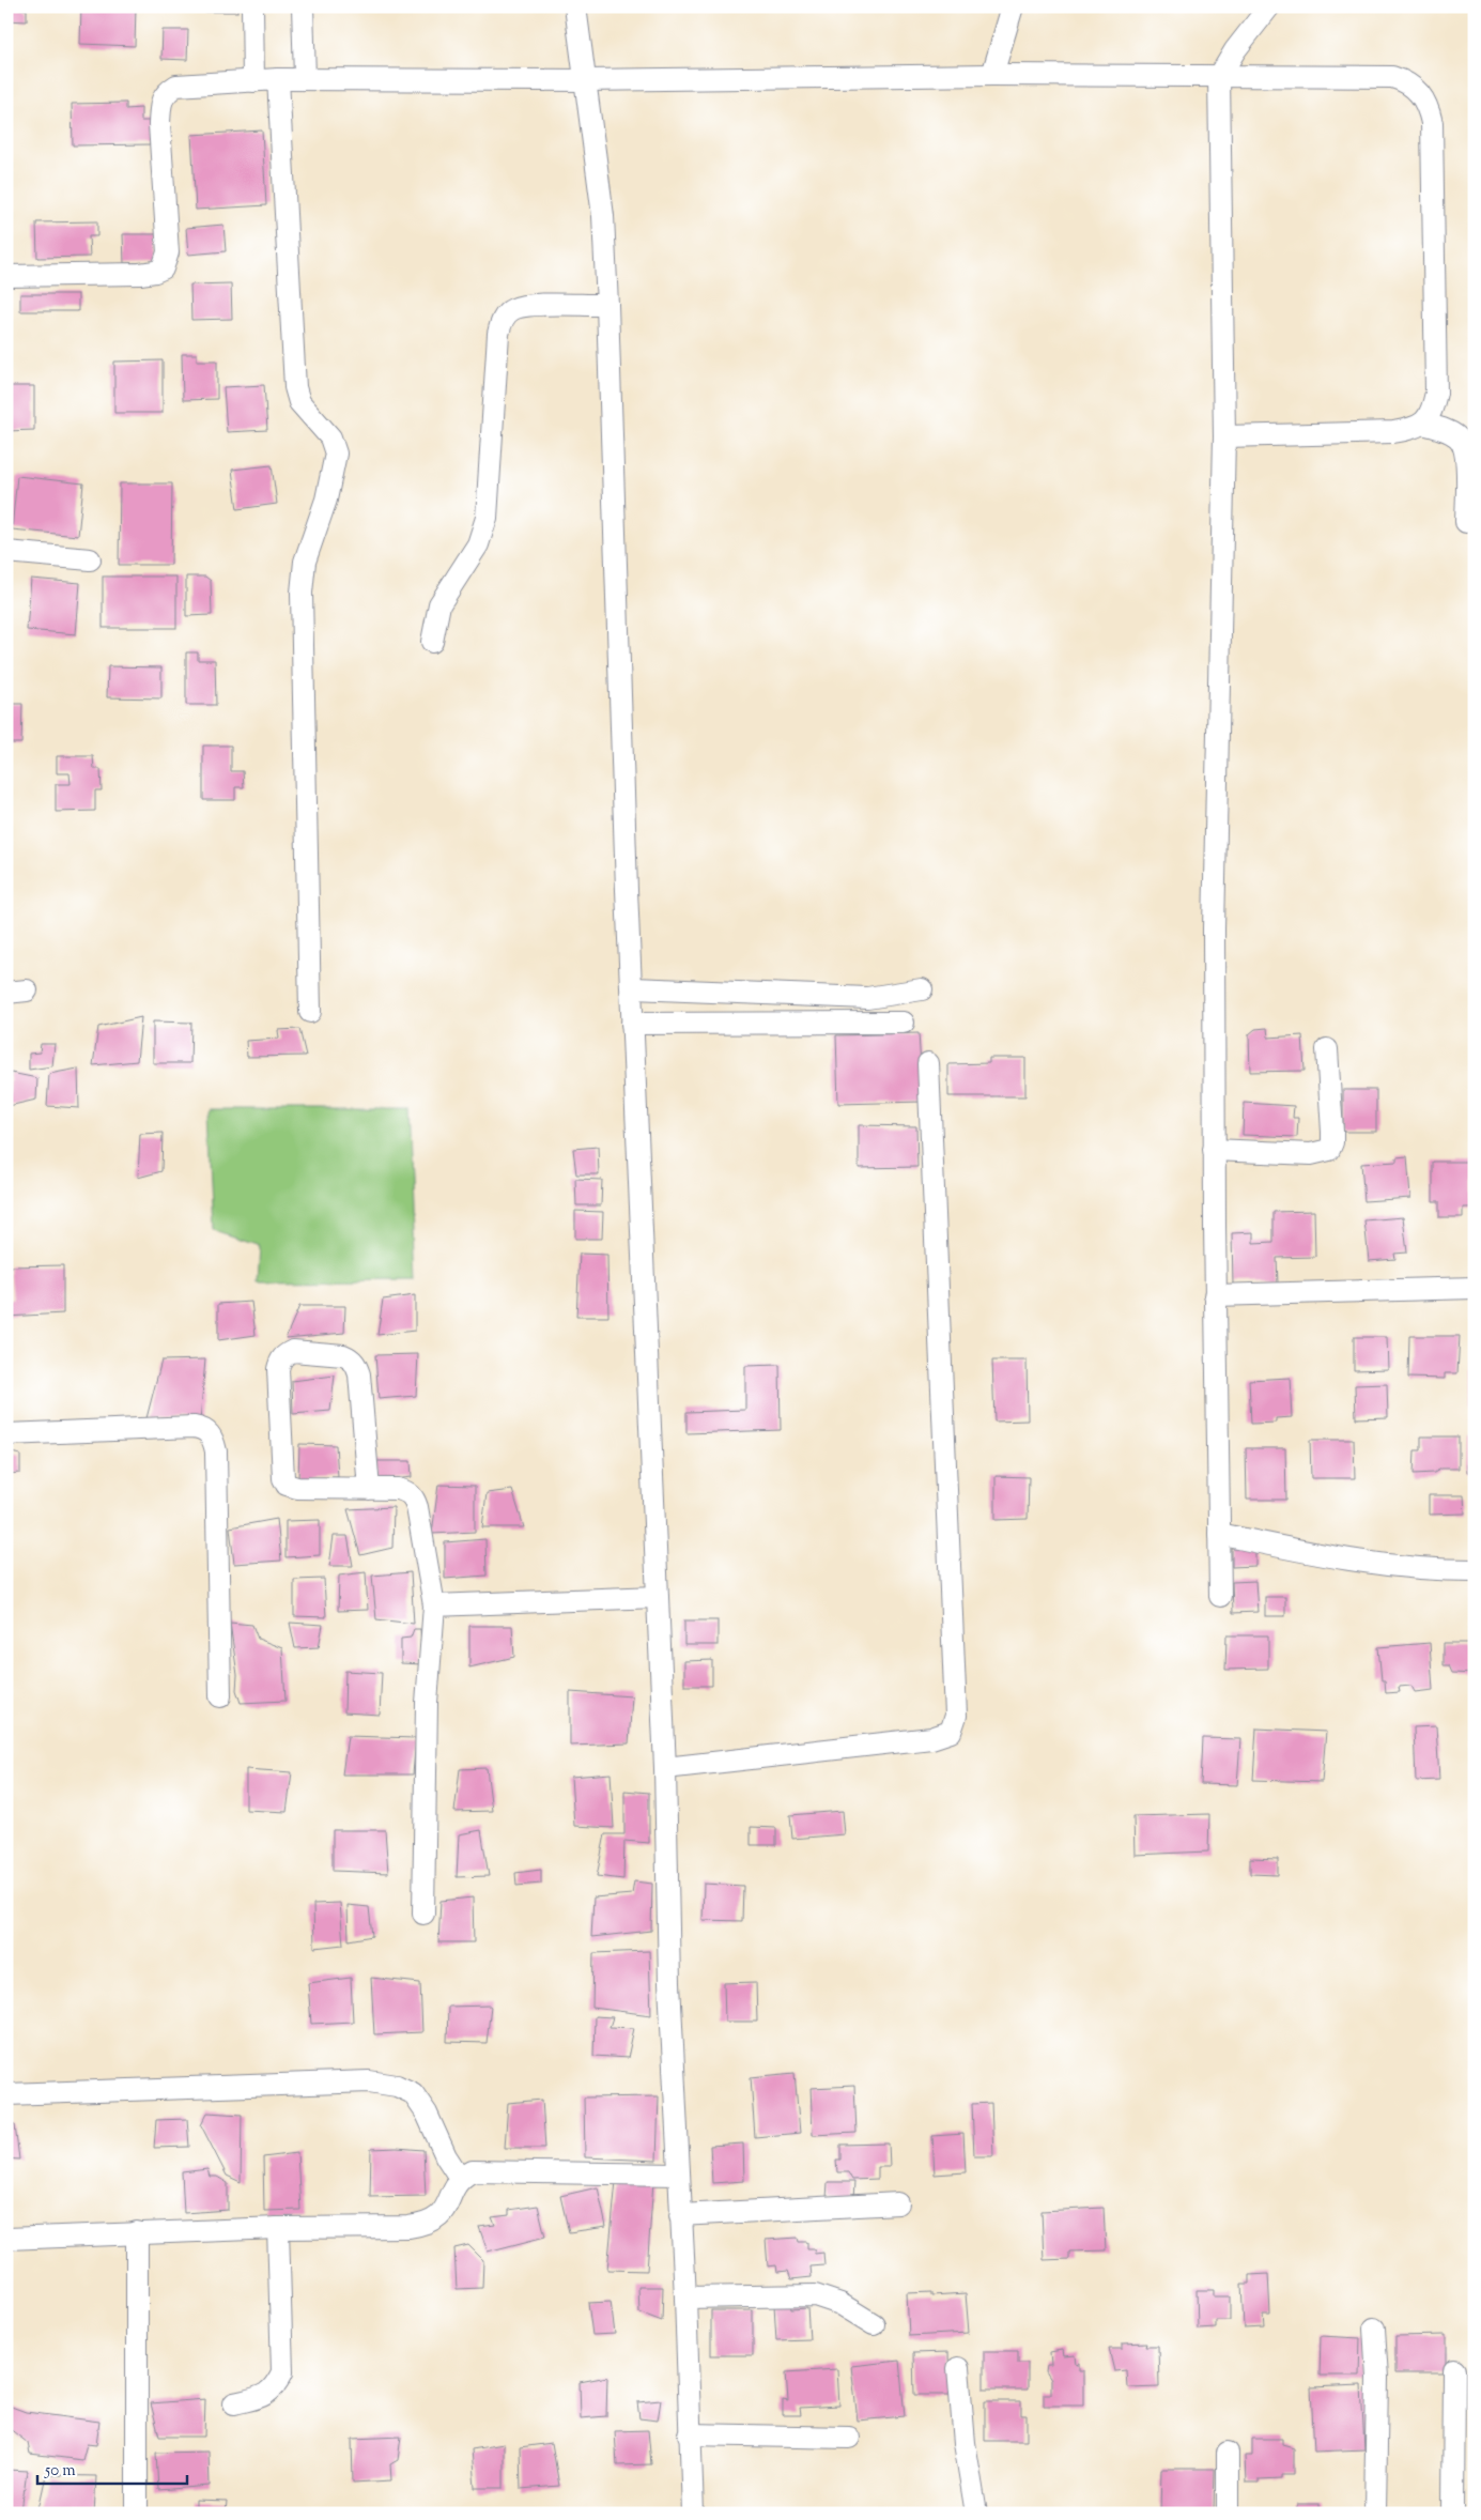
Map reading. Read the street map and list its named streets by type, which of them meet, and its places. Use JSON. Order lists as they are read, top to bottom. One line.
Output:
{"scale_bar":"50 m"}
